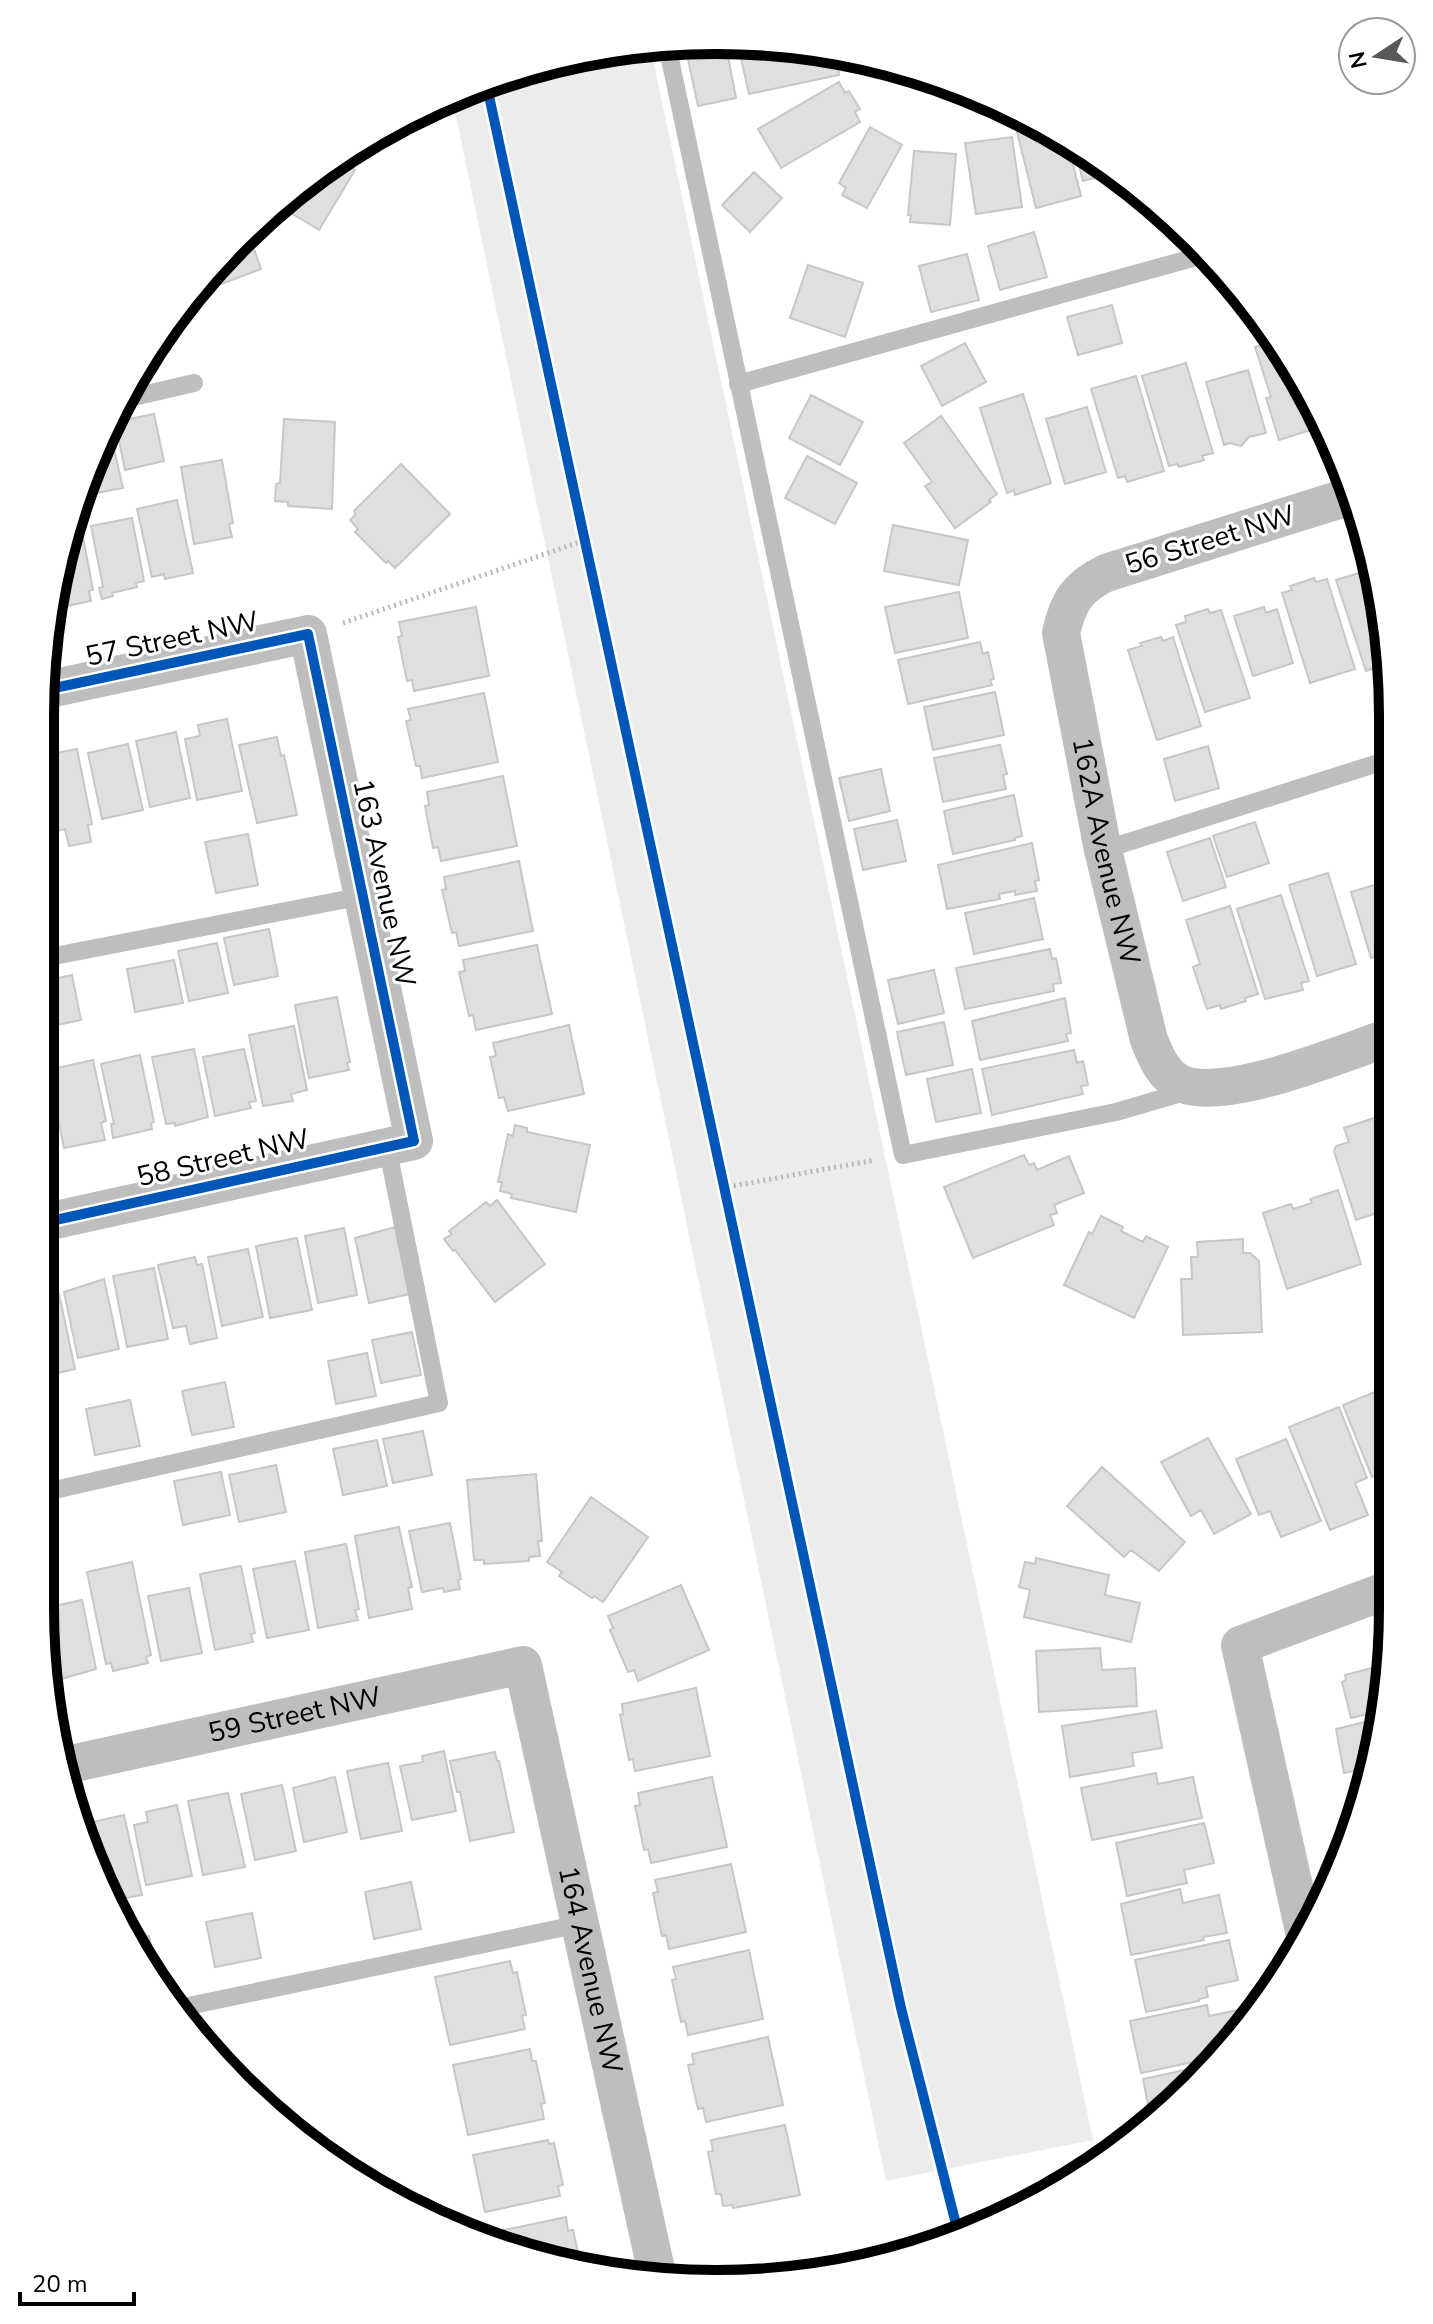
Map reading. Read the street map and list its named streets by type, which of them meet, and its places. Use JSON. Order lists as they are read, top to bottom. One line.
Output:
{"streets":{"street":["56 Street NW","57 Street NW","162A Avenue NW","163 Avenue NW","58 Street NW","59 Street NW","164 Avenue NW"]},"crossings":[["56 Street NW","162A Avenue NW"],["57 Street NW","163 Avenue NW"],["163 Avenue NW","58 Street NW"],["59 Street NW","164 Avenue NW"]],"scale_bar":"20 m","north":"left"}
